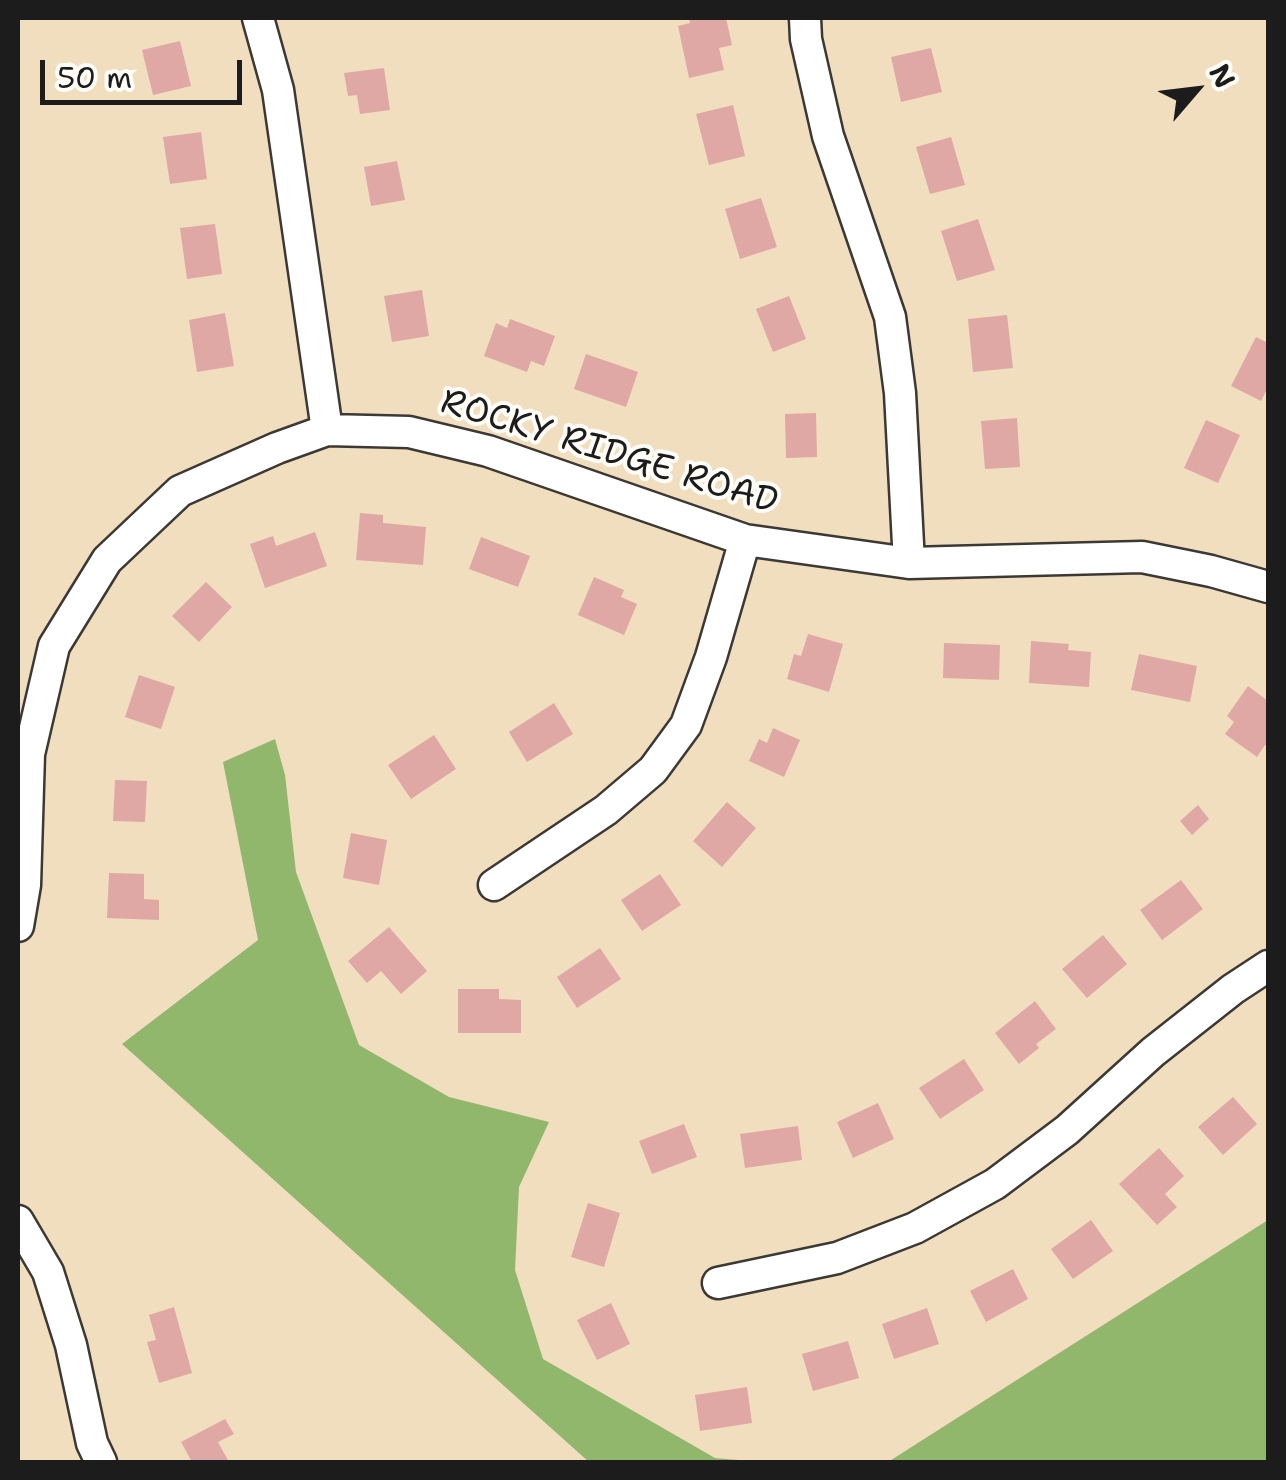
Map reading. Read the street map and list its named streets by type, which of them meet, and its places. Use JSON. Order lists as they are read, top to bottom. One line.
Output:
{"streets":{"street":["ROCKY RIDGE ROAD"]},"scale_bar":"50 m","north":"top right"}
